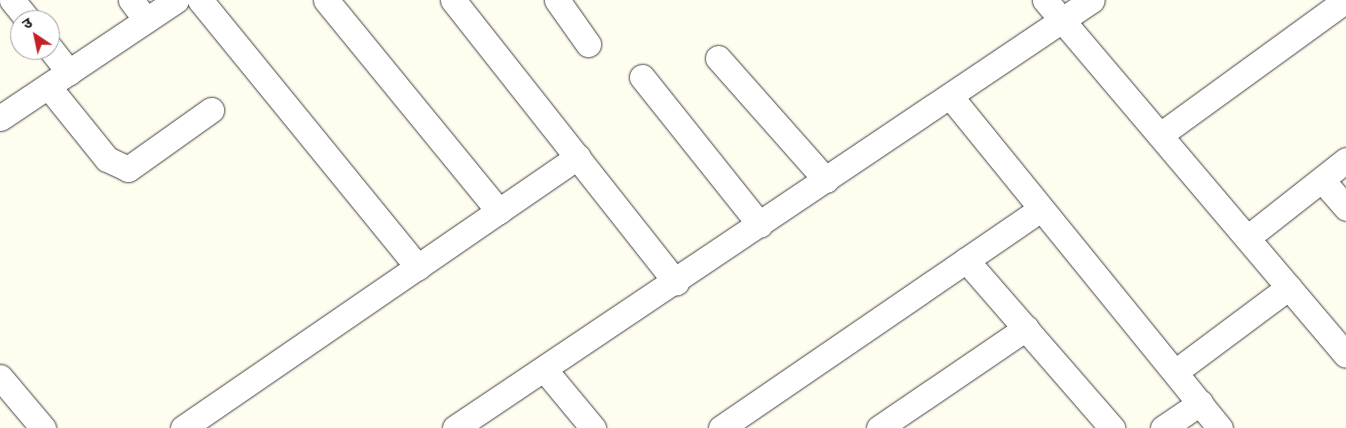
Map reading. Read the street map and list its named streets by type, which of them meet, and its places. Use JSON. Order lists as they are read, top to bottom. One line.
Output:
{"north":"top left"}
